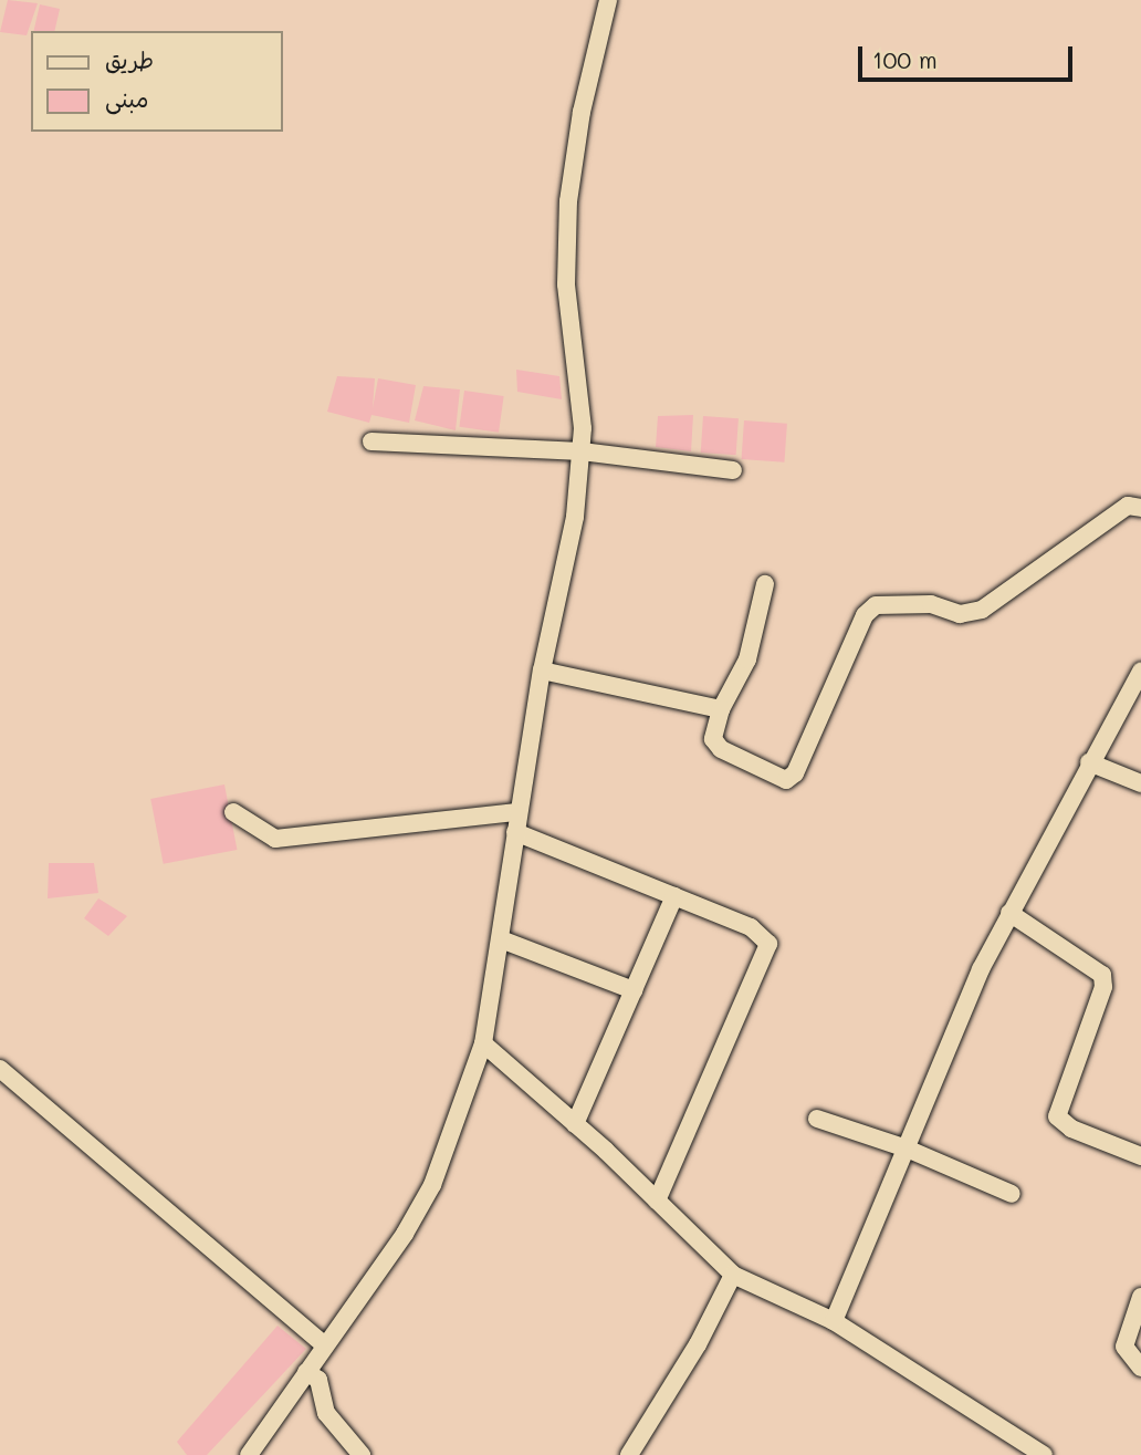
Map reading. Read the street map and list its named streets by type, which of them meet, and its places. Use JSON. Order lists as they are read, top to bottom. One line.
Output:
{"legend":["طريق","مبنى"],"scale_bar":"100 m"}
